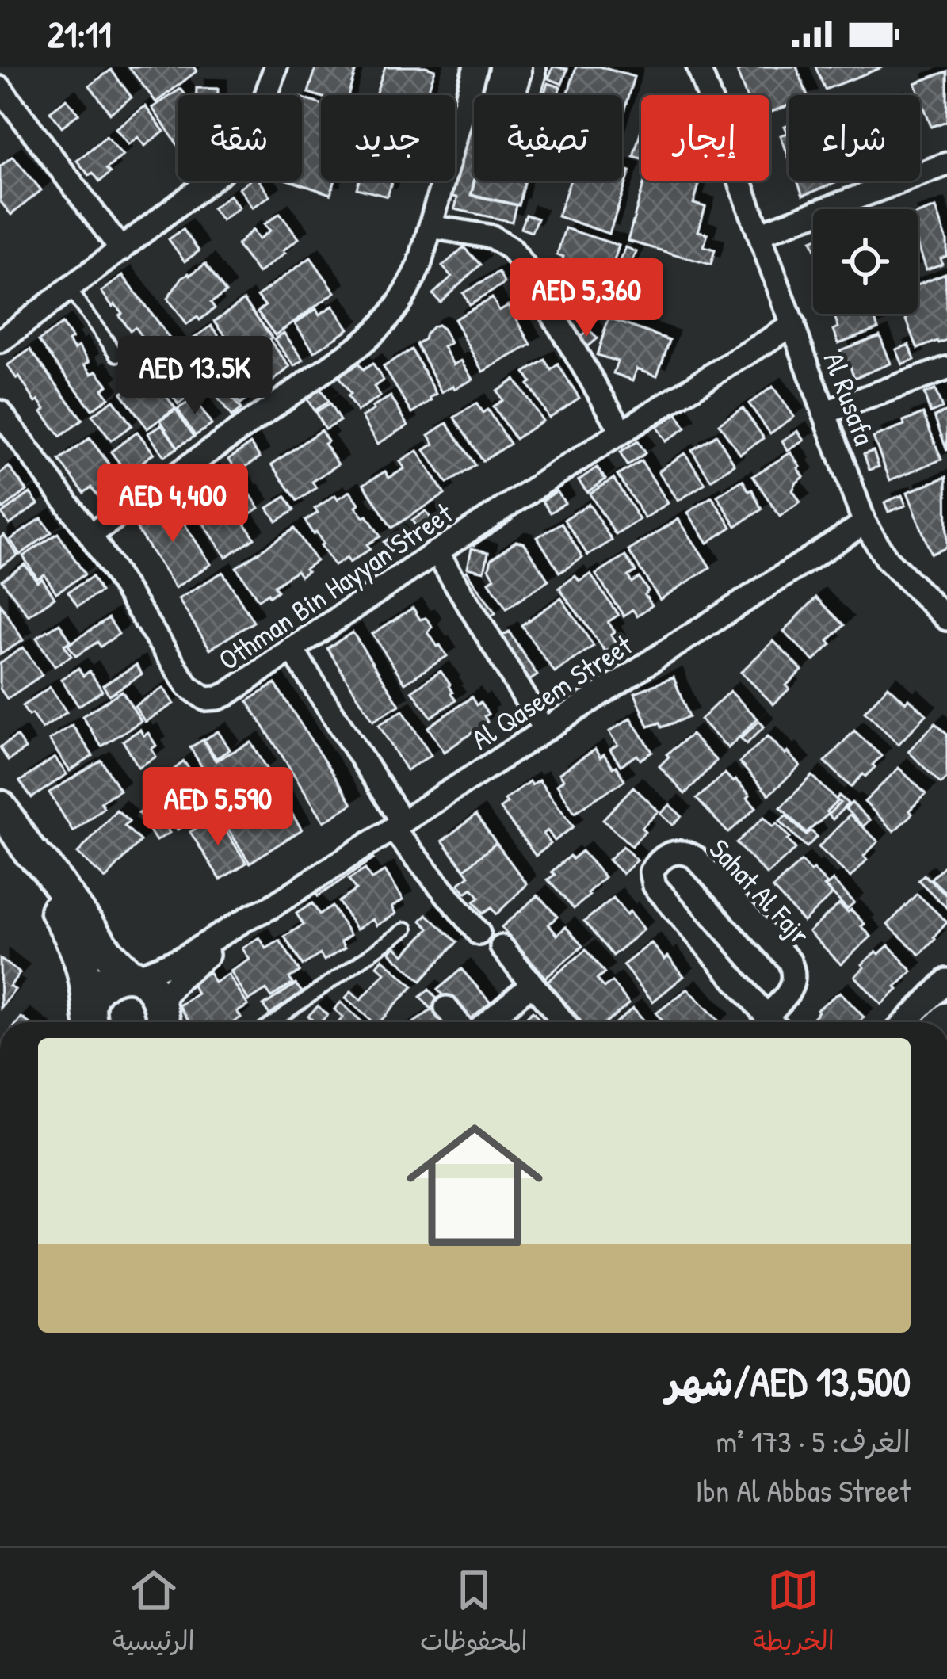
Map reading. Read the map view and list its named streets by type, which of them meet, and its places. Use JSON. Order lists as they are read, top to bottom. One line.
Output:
{"streets":{"street":["Al Rusafa","Othman Bin Hayyan Street","Al Qaseem Street","Sahat Al Fajr"]},"crossings":[["Al Rusafa","Othman Bin Hayyan Street"],["Al Rusafa","Al Qaseem Street"]],"page":{"status":"21:11","chip":["شراء","إيجار","تصفية","جديد","شقة"],"price":["AED 5,360","AED 13.5K","AED 4,400","AED 5,590"],"list":[{"name":"AED 13,500/شهر","note":"الغرف: 5 · 173 m² · Ibn Al Abbas Street"}],"tabs":["الخريطة","المحفوظات","الرئيسية"]}}
